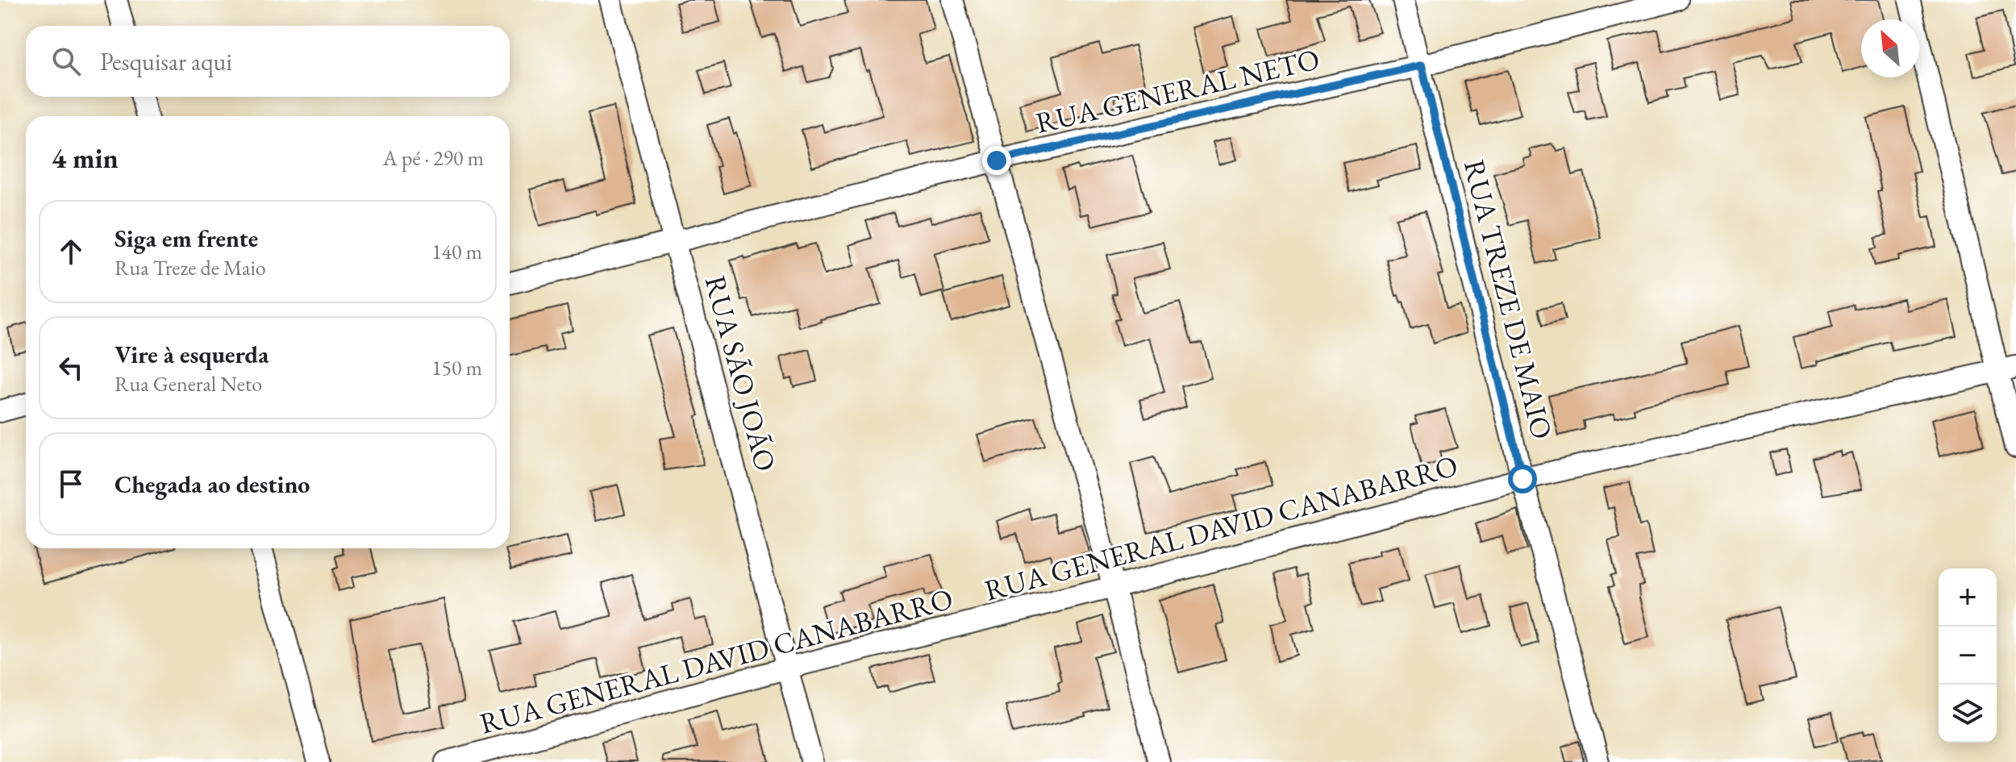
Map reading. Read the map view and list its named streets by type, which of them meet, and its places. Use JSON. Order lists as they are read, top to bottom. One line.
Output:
{"streets":{"street":["RUA GENERAL NETO","RUA TREZE DE MAIO","RUA SÃO JOÃO","RUA GENERAL DAVID CANABARRO"]},"crossings":[["RUA GENERAL NETO","RUA TREZE DE MAIO"],["RUA GENERAL NETO","RUA SÃO JOÃO"],["RUA TREZE DE MAIO","RUA GENERAL DAVID CANABARRO"],["RUA SÃO JOÃO","RUA GENERAL DAVID CANABARRO"]],"north":"top left","page":{"search":"Pesquisar aqui","heading":["4 min","A pé · 290 m"],"list":[["Siga em frente","Rua Treze de Maio","140 m"],["Vire à esquerda","Rua General Neto","150 m"],"Chegada ao destino"],"map_buttons":["+","−"]}}
